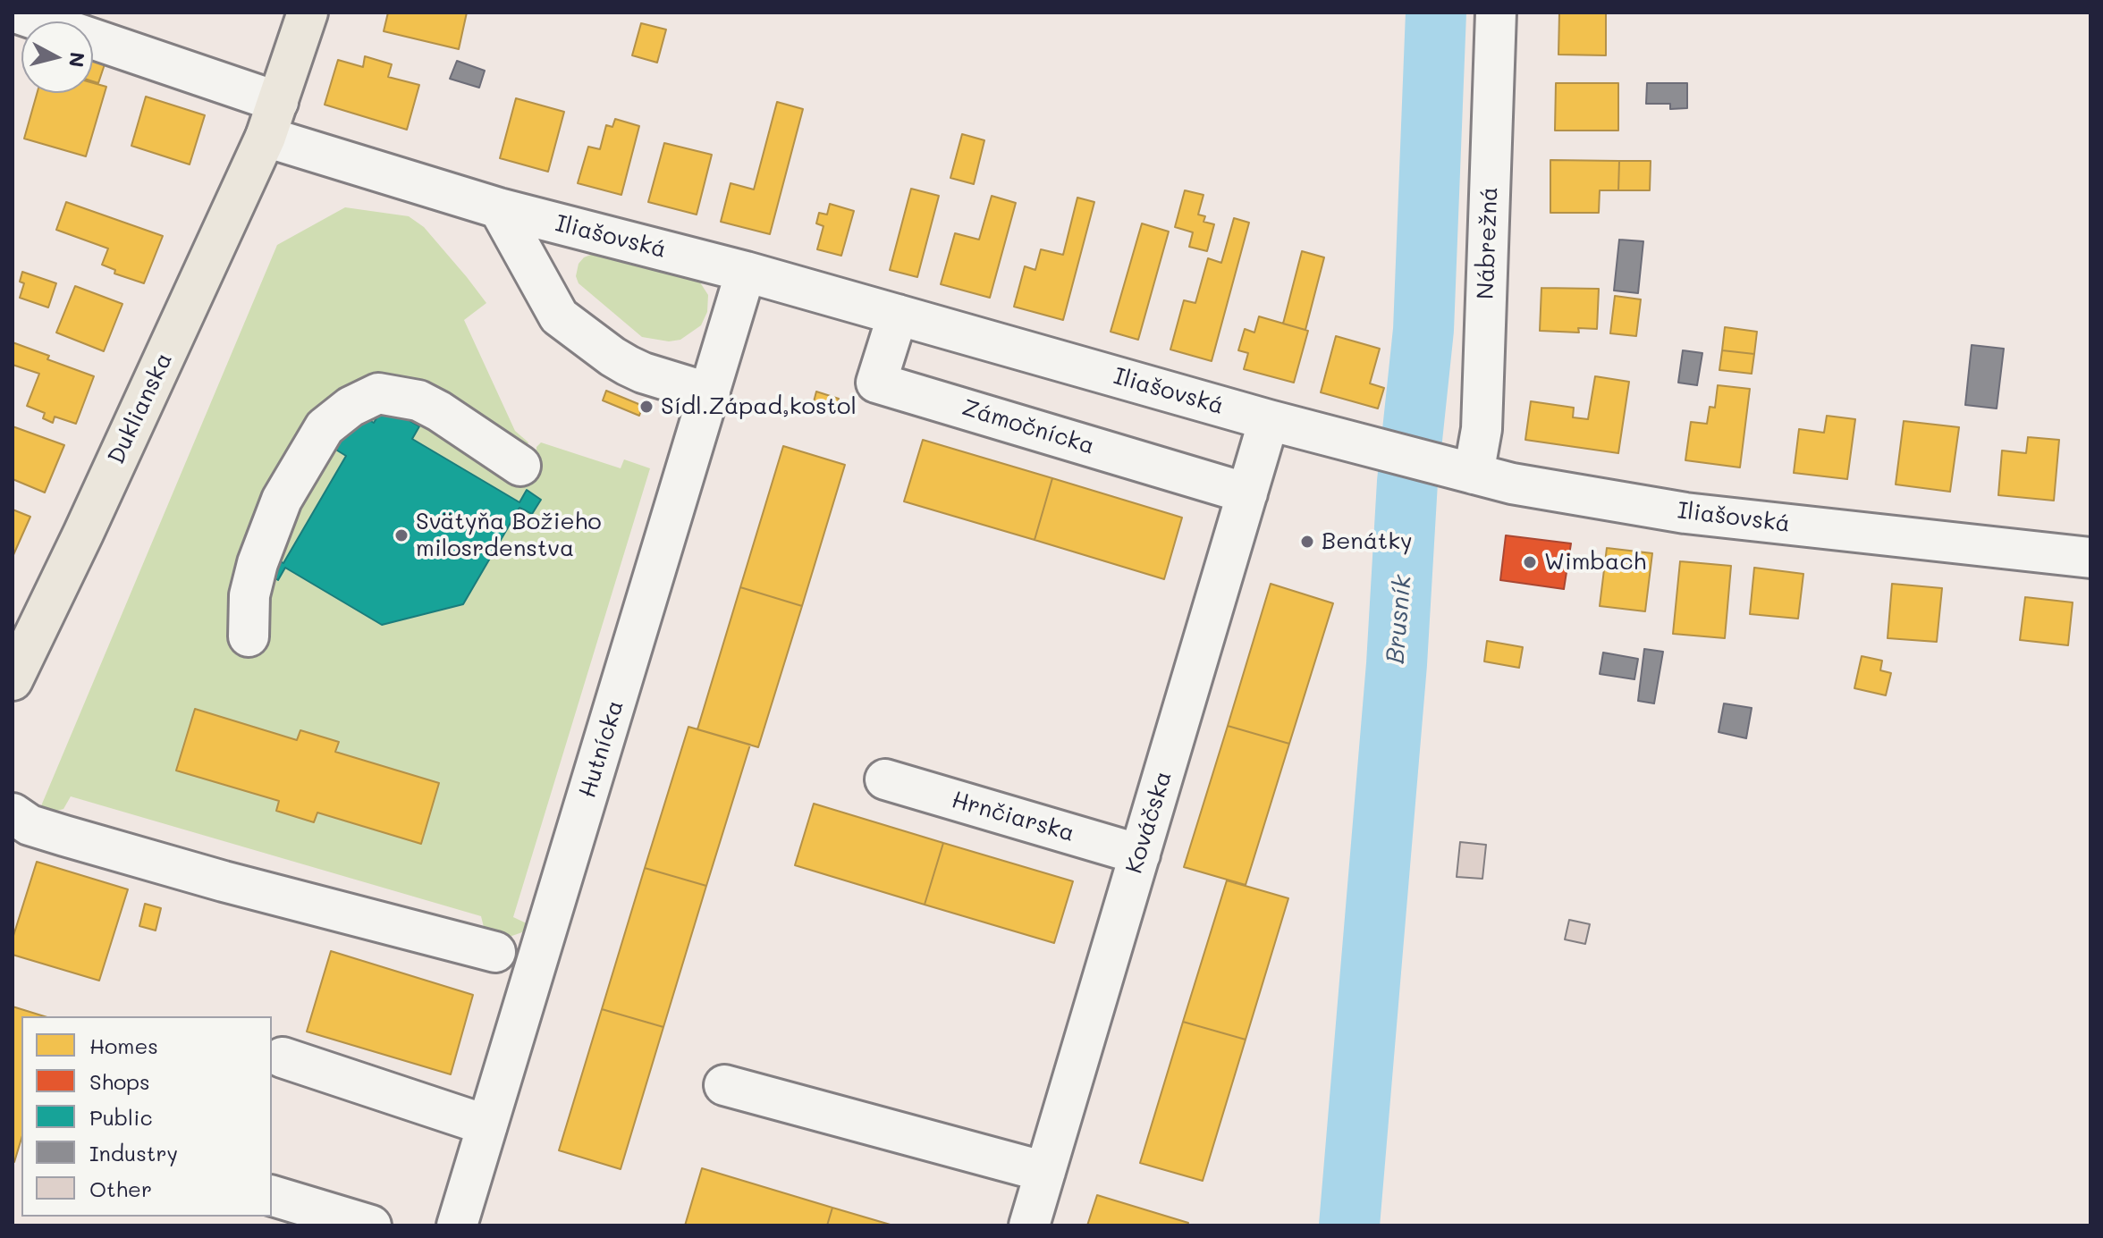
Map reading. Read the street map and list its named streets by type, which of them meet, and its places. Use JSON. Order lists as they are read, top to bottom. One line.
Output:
{"streets":{"main road":["Duklianska"],"street":["Iliašovská","Nábrežná","Zámočnícka","Hutnícka","Hrnčiarska","Kováčska"]},"crossings":[["Iliašovská","Nábrežná"],["Iliašovská","Duklianska"],["Iliašovská","Zámočnícka"],["Iliašovská","Hutnícka"],["Iliašovská","Kováčska"],["Zámočnícka","Kováčska"],["Hrnčiarska","Kováčska"]],"water":["Brusník"],"places":["Sídl.Západ,kostol","Svätyňa Božieho milosrdenstva","Benátky","Wimbach"],"legend":["Homes","Shops","Public","Industry","Other"],"north":"right"}
